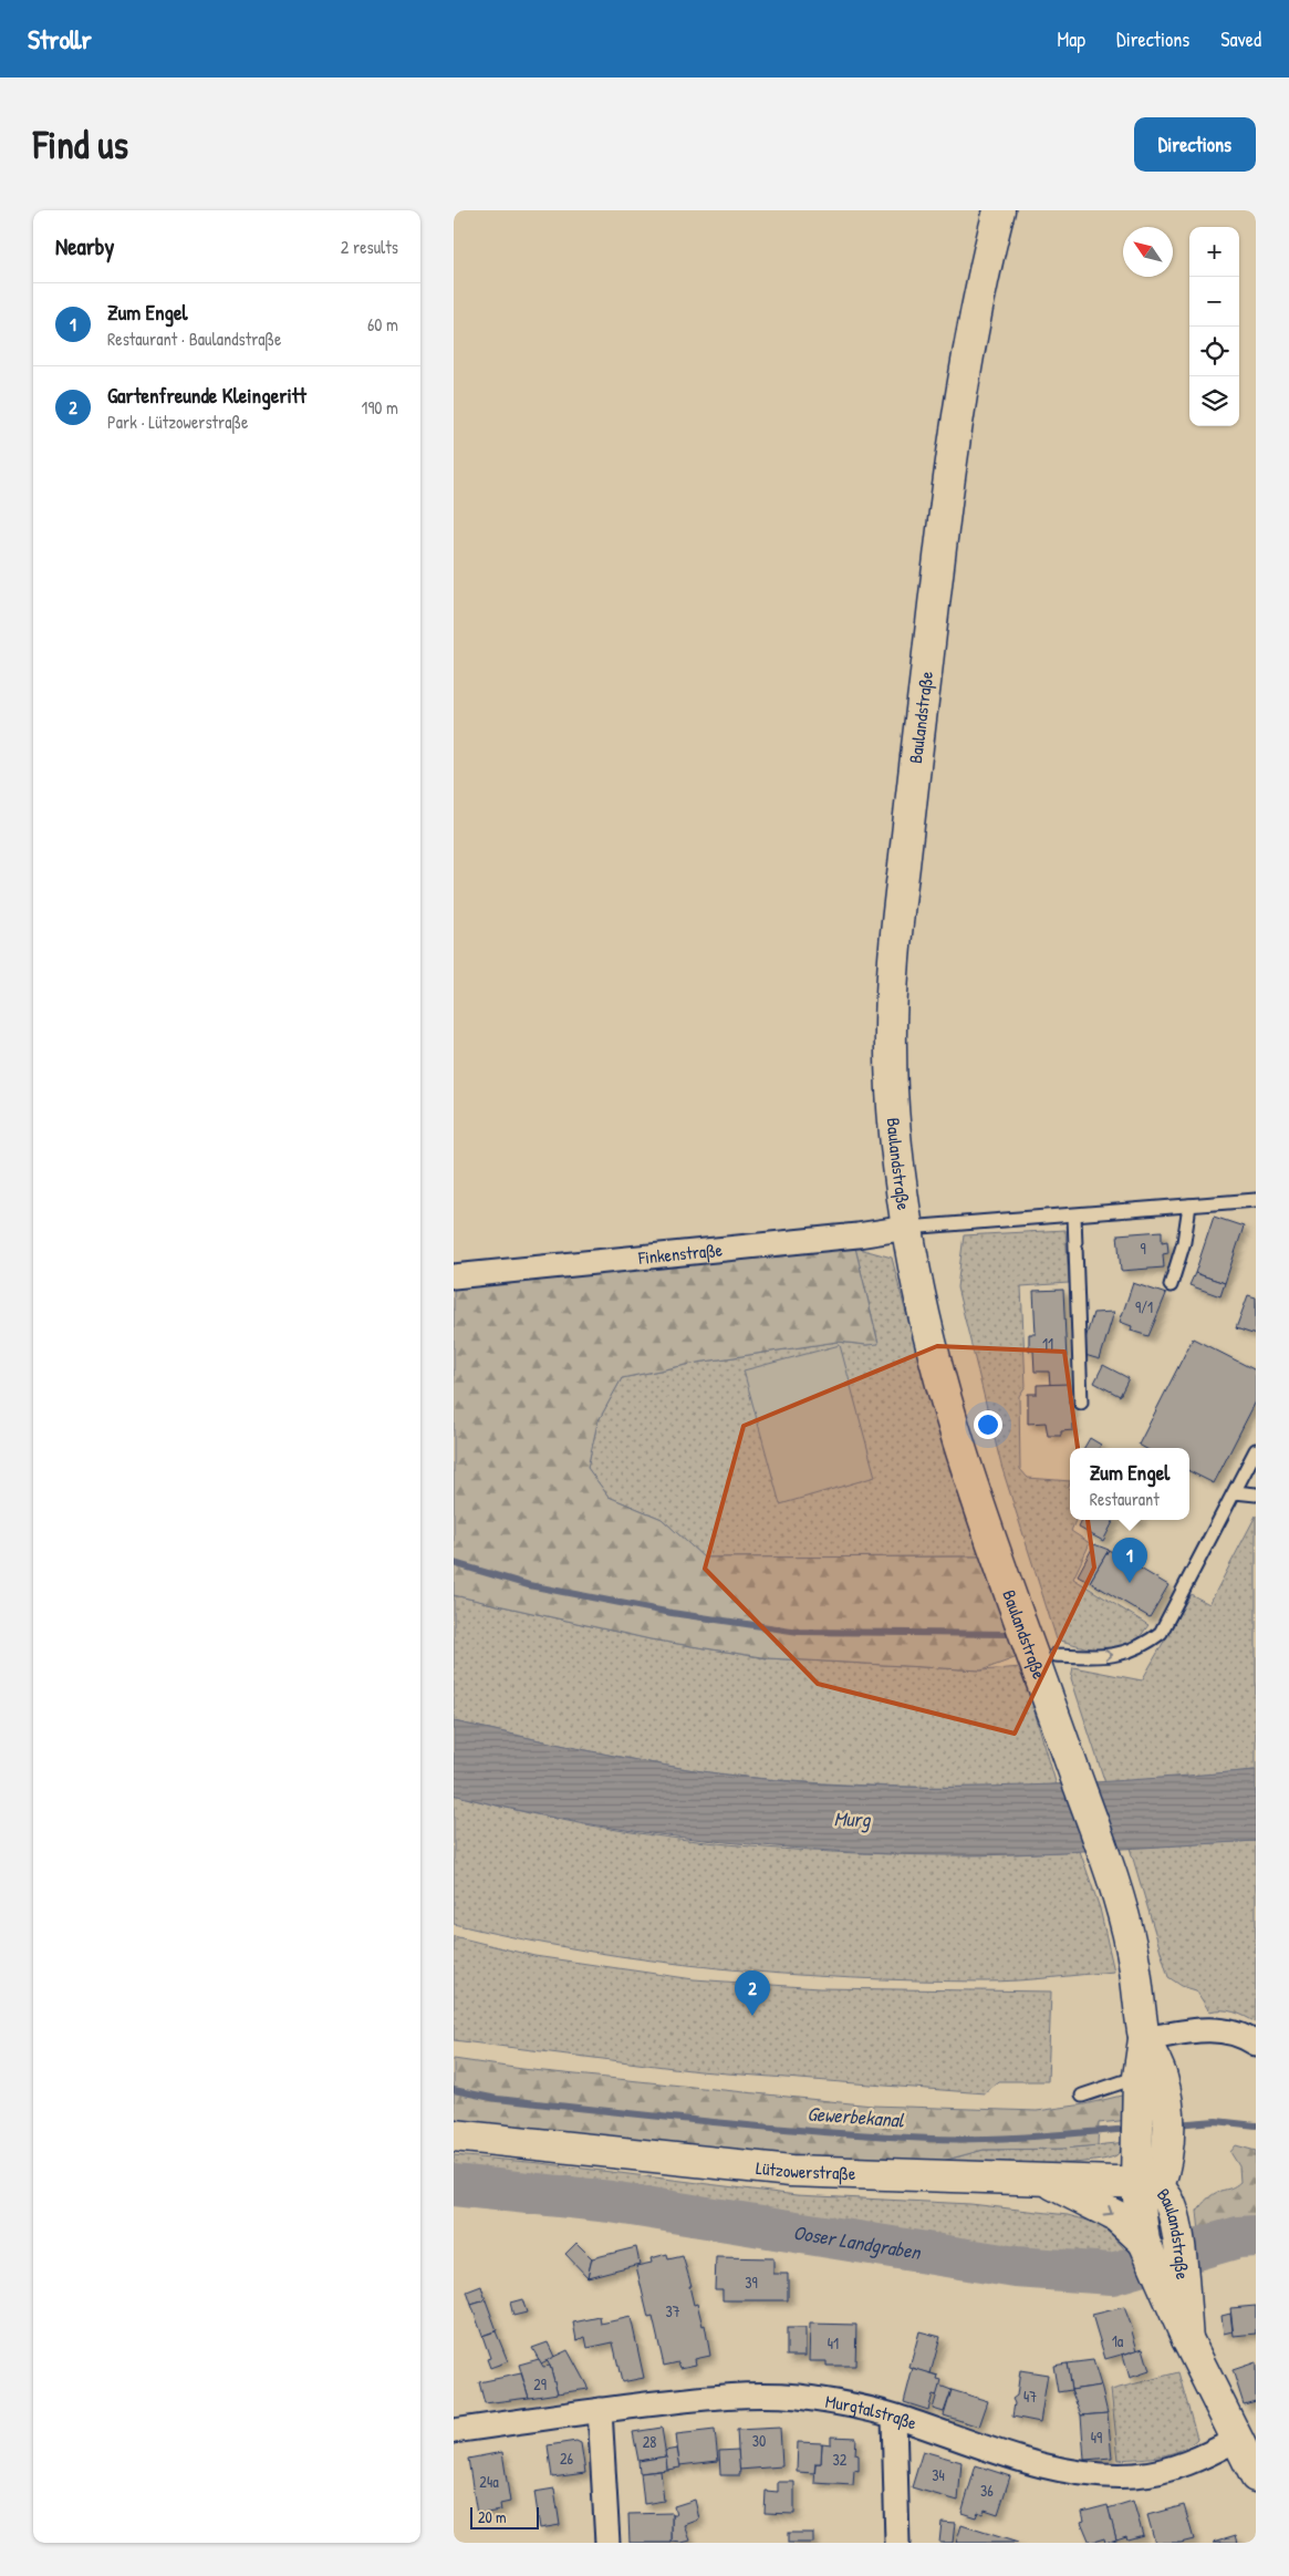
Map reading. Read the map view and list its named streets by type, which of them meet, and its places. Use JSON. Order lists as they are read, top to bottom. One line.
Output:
{"streets":{"street":["Baulandstraße","Finkenstraße","Lützowerstraße","Murgtalstraße"]},"crossings":[["Baulandstraße","Finkenstraße"],["Baulandstraße","Lützowerstraße"],["Baulandstraße","Murgtalstraße"]],"water":["Murg","Gewerbekanal","Ooser Landgraben"],"house_numbers":["9","9/1","11","39","37","1a","41","29","47","49","30","28","26","32","34","24a","36"],"scale_bar":"20 m","north":"top left","page":{"header":"Strollr","nav":["Map","Directions","Saved"],"buttons":"Directions","title":"Find us","heading":["Nearby","2 results"],"map_buttons":["+","−"],"list":[{"mark":"1","name":"Zum Engel","note":"Restaurant · Baulandstraße","value":"60 m"},{"mark":"2","name":"Gartenfreunde Kleingeritt","note":"Park · Lützowerstraße","value":"190 m"}],"popup":["Zum Engel","Restaurant"],"pins":["1","2"],"scale":"20 m"}}
